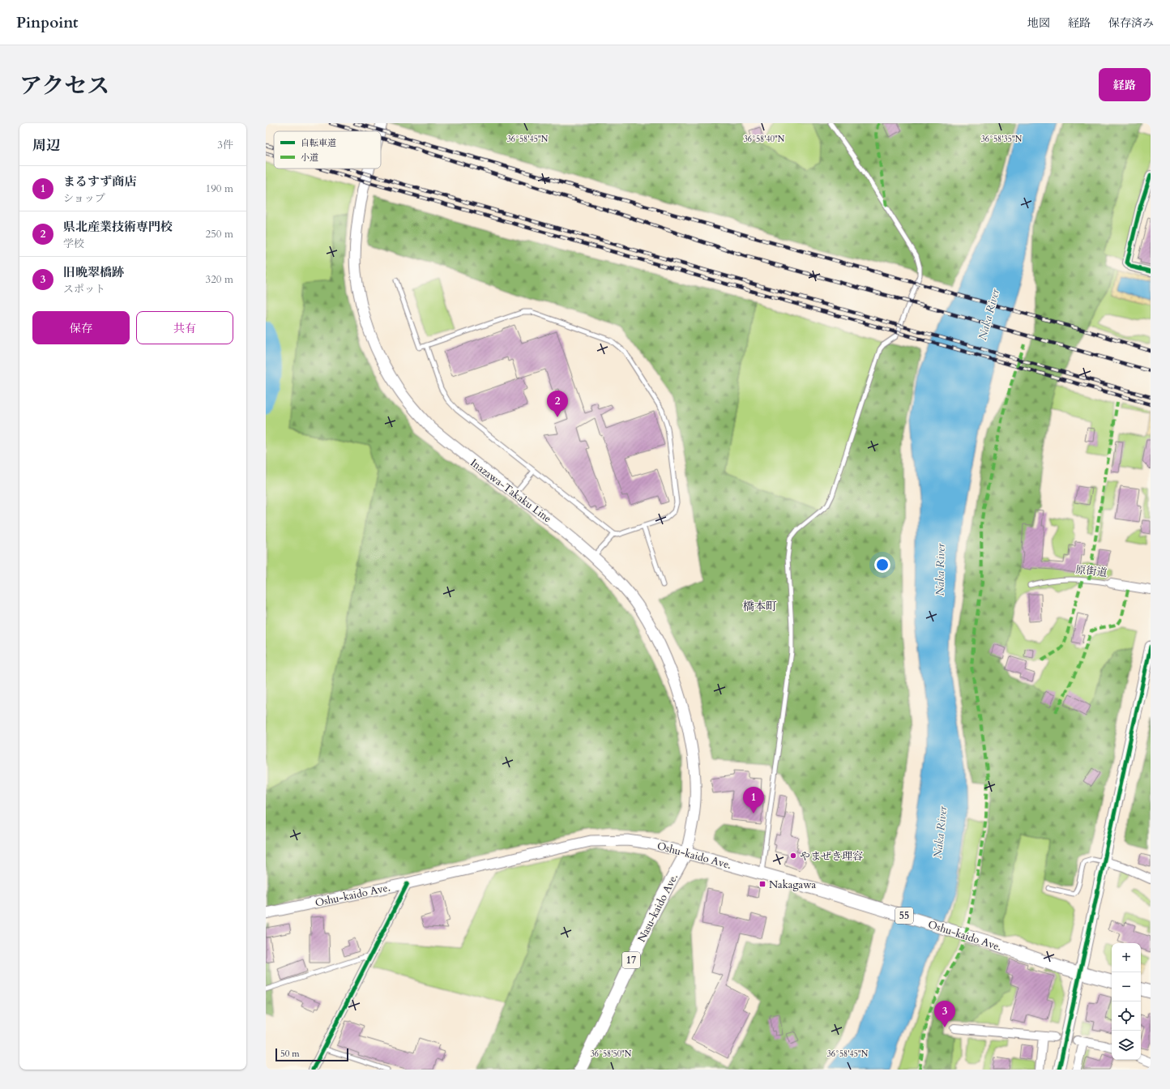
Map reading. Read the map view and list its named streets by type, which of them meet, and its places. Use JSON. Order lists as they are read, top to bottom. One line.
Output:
{"streets":{"main road":["Inazawa-Takaku Line","Oshu-kaido Ave.","Nasu-kaido Ave.","55","17"],"street":["原街道"]},"crossings":[["Inazawa-Takaku Line","Oshu-kaido Ave."],["Inazawa-Takaku Line","Nasu-kaido Ave."],["Oshu-kaido Ave.","Nasu-kaido Ave."]],"districts":["橋本町"],"water":["Naka River"],"places":{"other":["やまぜき理容"],"transit":["Nakagawa"]},"legend":["自転車道","小道"],"scale_bar":"50 m","page":{"header":"Pinpoint","nav":["地図","経路","保存済み"],"title":"アクセス","buttons":["経路",["保存","共有"]],"heading":["周辺","3件"],"list":[{"mark":"1","name":"まるすず商店","note":"ショップ","value":"190 m"},{"mark":"2","name":"県北産業技術専門校","note":"学校","value":"250 m"},{"mark":"3","name":"旧晩翠橋跡","note":"スポット","value":"320 m"}],"pins":["2","1","3"],"map_buttons":["+","−"],"scale":"50 m"},"coordinates":["36°58'35\"N","36°58'45\"N","36°58'40\"N","36°58'50\"N"]}
